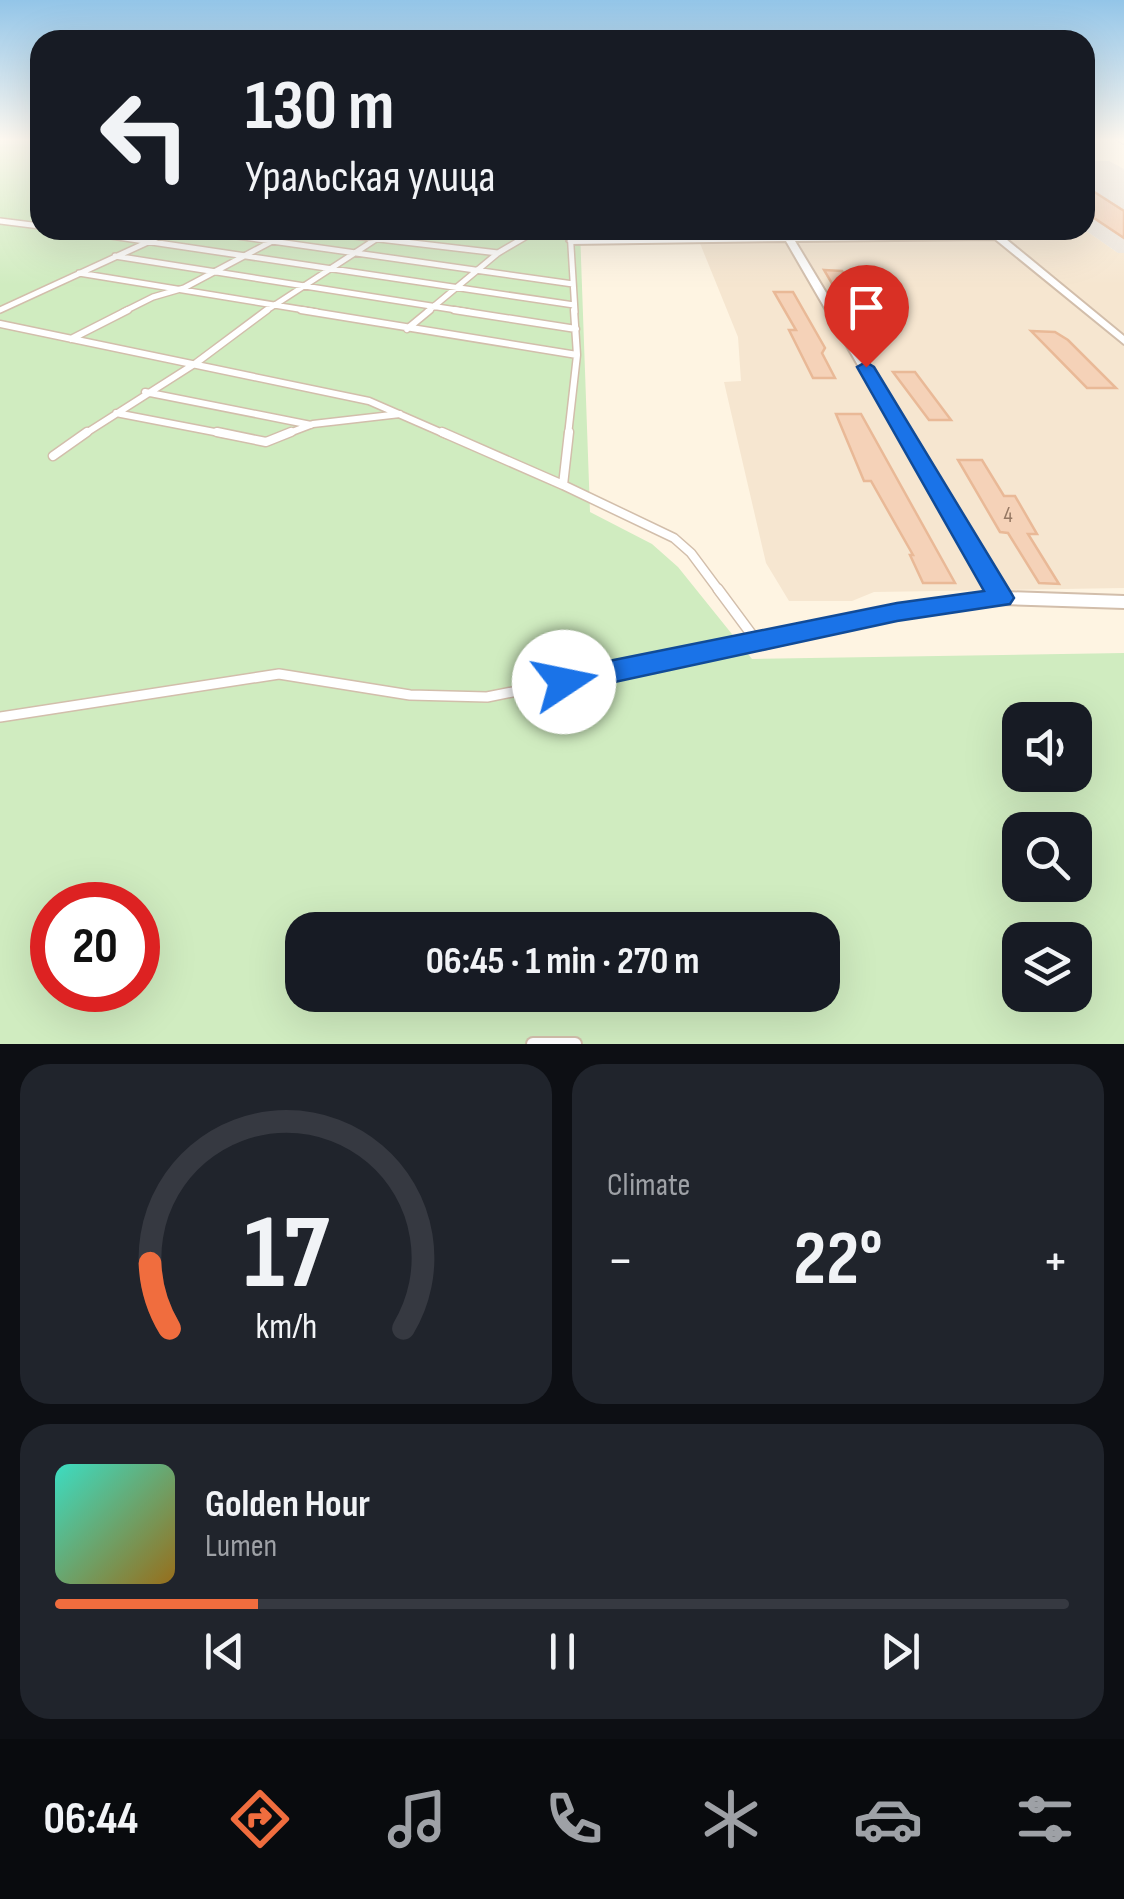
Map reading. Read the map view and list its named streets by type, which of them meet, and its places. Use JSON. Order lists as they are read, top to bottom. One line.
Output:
{"house_numbers":["4"],"page":{"turn":["130 m","Уральская улица"],"limit":"20","trip":"06:45 · 1 min · 270 m","tile":"Climate","heat":["−","22°","+"],"song":["Golden Hour","Lumen"],"tabs":"06:44","gauge":["17","km/h"]}}
